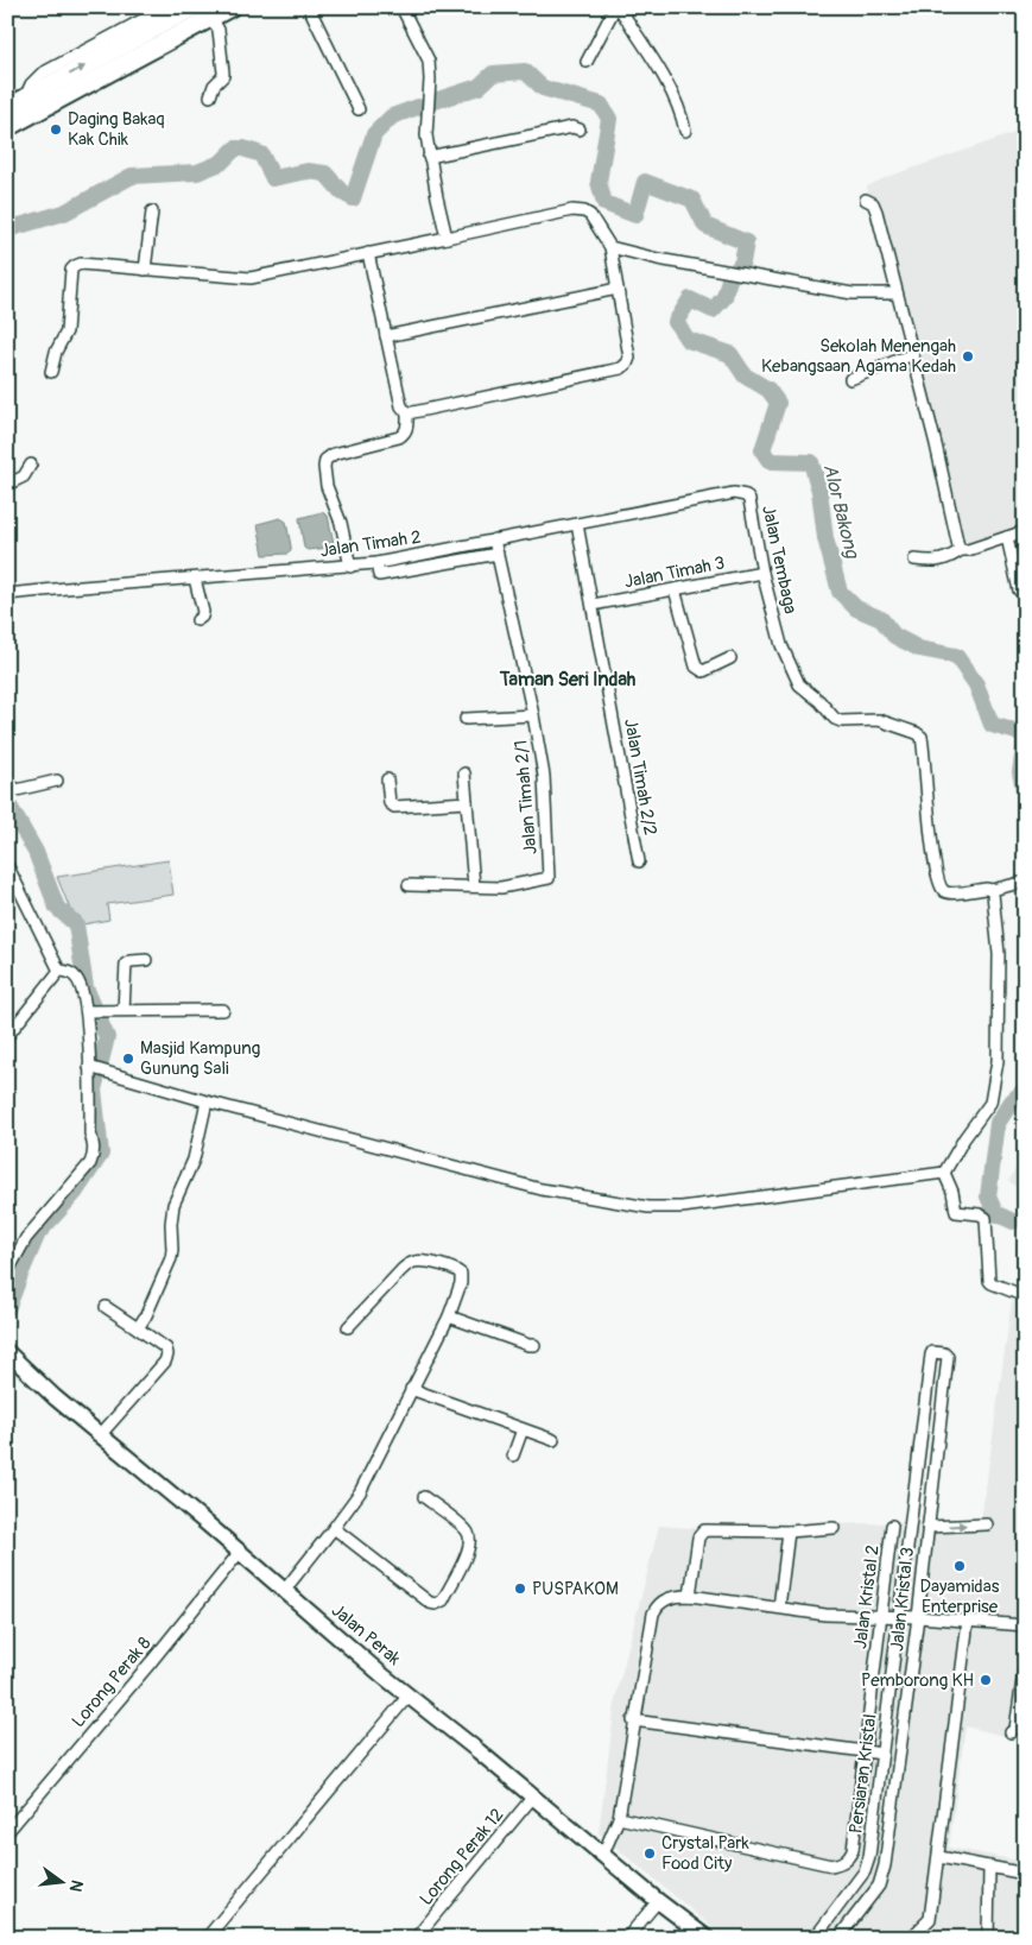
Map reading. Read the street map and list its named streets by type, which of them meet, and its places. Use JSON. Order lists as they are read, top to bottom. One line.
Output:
{"streets":{"street":["Jalan Timah 2","Jalan Tembaga","Jalan Timah 3","Jalan Timah 2/2","Jalan Timah 2/1","Jalan Kristal 2","Jalan Kristal 3","Jalan Perak","Lorong Perak 8","Persiaran Kristal","Lorong Perak 12"]},"crossings":[["Jalan Timah 2","Jalan Tembaga"],["Jalan Timah 2","Jalan Timah 2/2"],["Jalan Timah 2","Jalan Timah 2/1"],["Jalan Tembaga","Jalan Timah 3"],["Jalan Timah 3","Jalan Timah 2/2"],["Jalan Kristal 3","Persiaran Kristal"],["Jalan Perak","Lorong Perak 8"],["Jalan Perak","Lorong Perak 12"]],"districts":["Taman Seri Indah"],"water":["Alor Bakong"],"places":["Daging Bakaq Kak Chik","Sekolah Menengah Kebangsaan Agama Kedah","Masjid Kampung Gunung Sali","Dayamidas Enterprise","PUSPAKOM","Pemborong KH","Crystal Park Food City"],"north":"right"}
